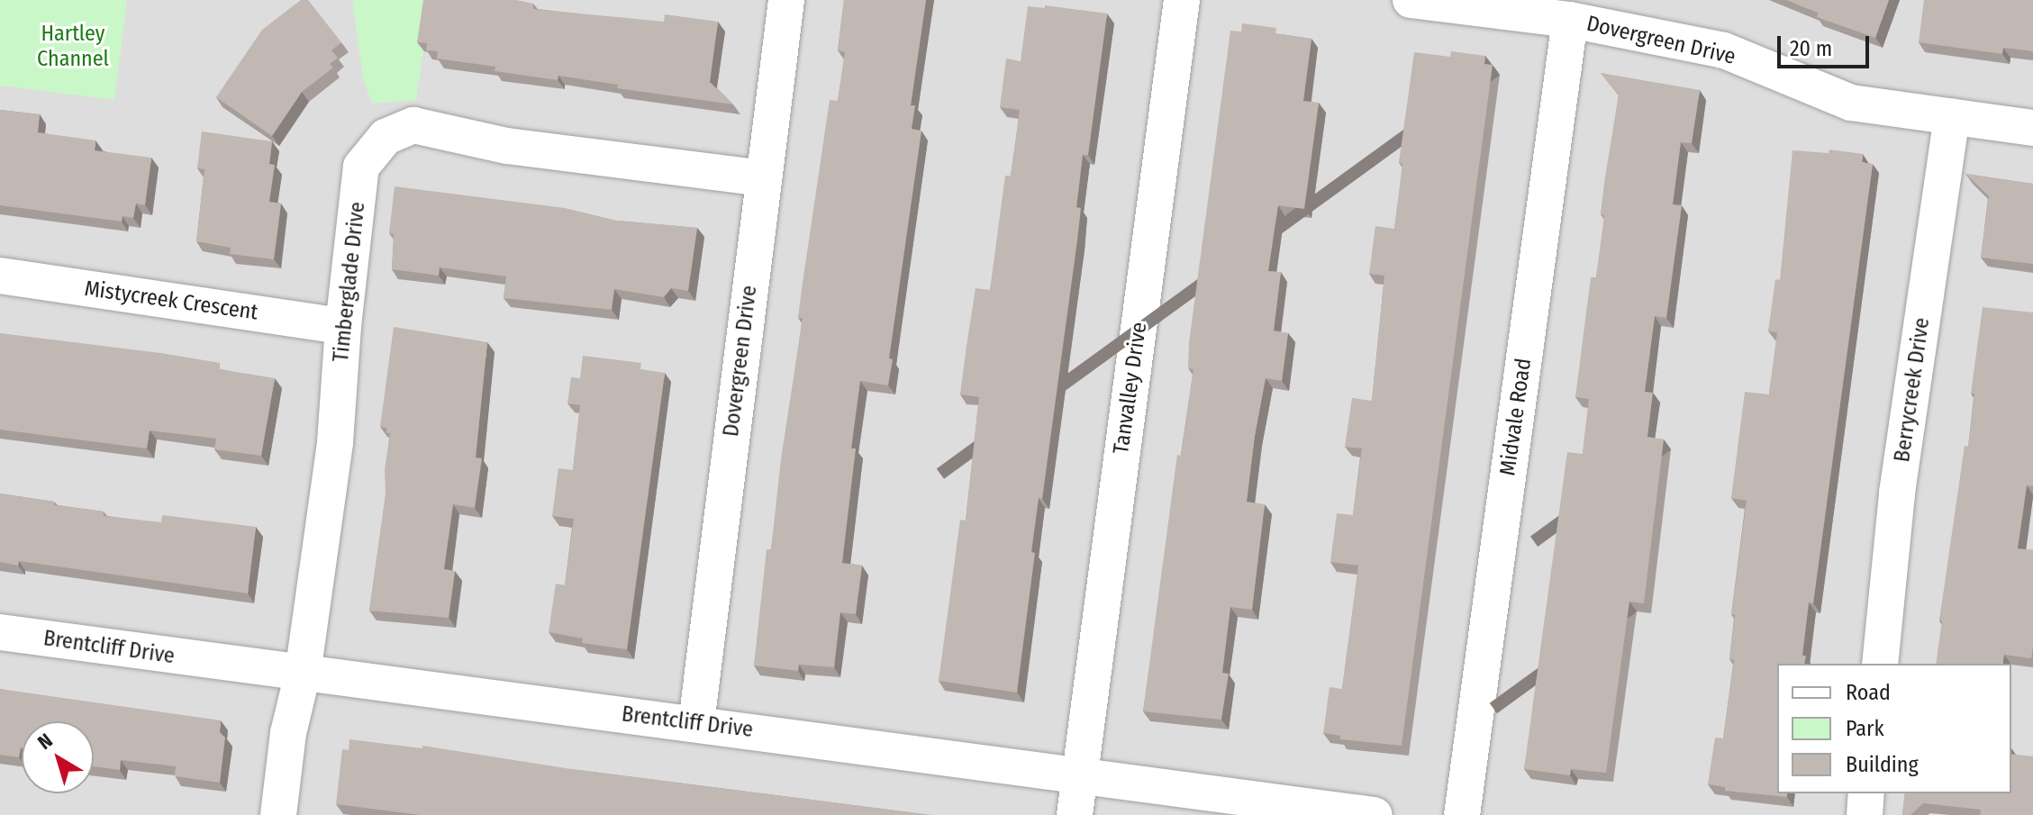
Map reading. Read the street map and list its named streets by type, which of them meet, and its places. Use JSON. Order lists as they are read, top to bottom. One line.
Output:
{"streets":{"street":["Dovergreen Drive","Timberglade Drive","Mistycreek Crescent","Tanvalley Drive","Berrycreek Drive","Midvale Road","Brentcliff Drive"]},"crossings":[["Dovergreen Drive","Timberglade Drive"],["Dovergreen Drive","Berrycreek Drive"],["Dovergreen Drive","Midvale Road"],["Dovergreen Drive","Brentcliff Drive"],["Timberglade Drive","Mistycreek Crescent"],["Timberglade Drive","Brentcliff Drive"],["Tanvalley Drive","Brentcliff Drive"]],"parks":["Hartley Channel"],"legend":["Road","Park","Building"],"scale_bar":"20 m","north":"top left"}
